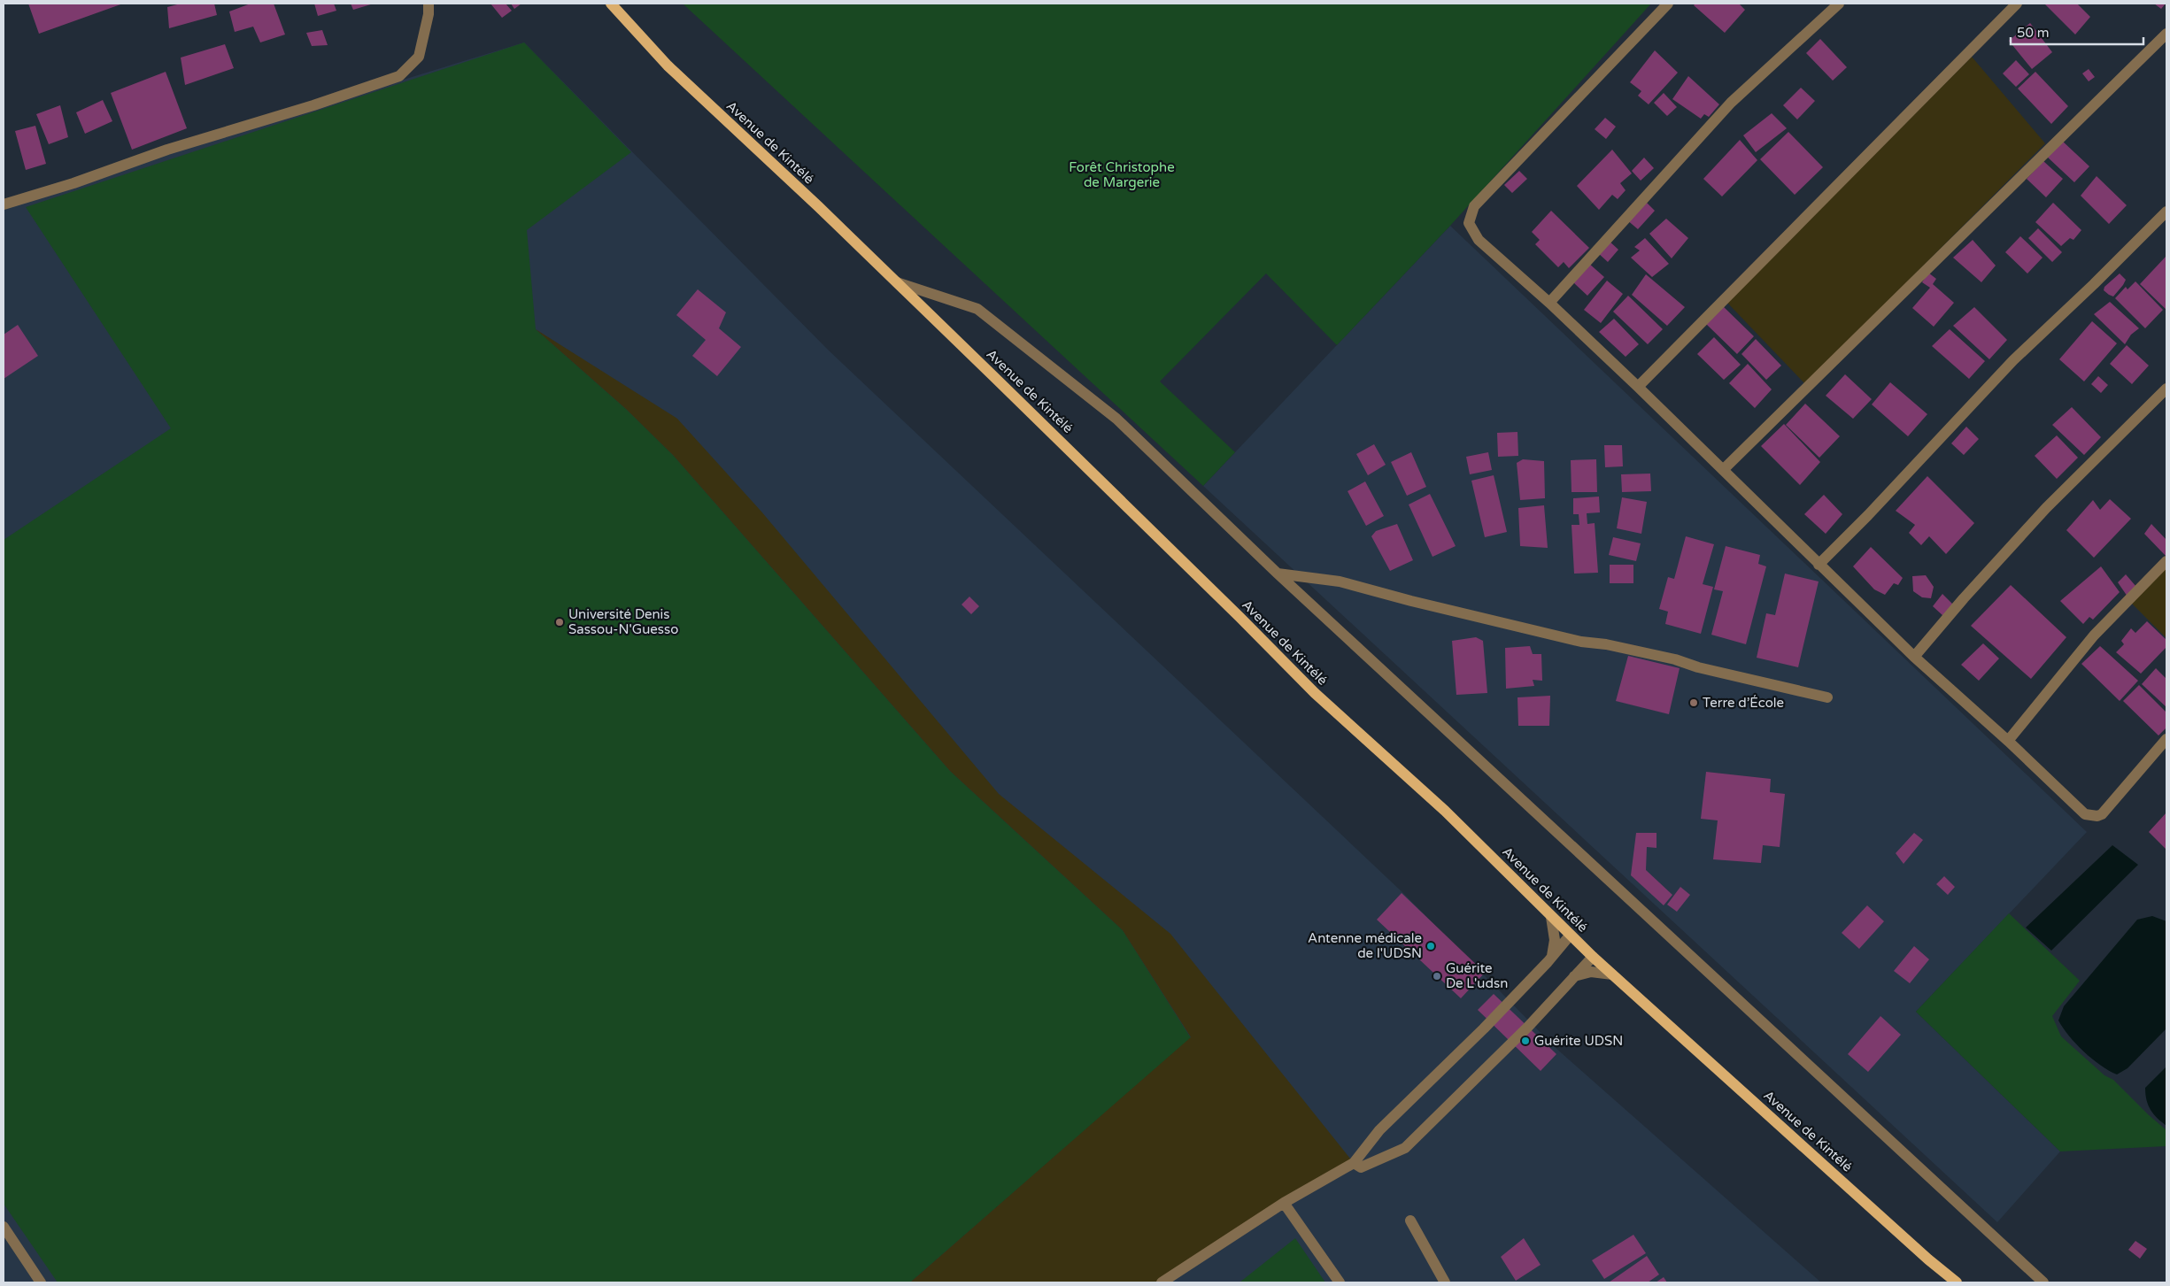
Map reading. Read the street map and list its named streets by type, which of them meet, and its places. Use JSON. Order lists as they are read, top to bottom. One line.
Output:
{"streets":{"main road":["Avenue de Kintélé"]},"parks":["Forêt Christophe de Margerie"],"places":["Université Denis Sassou-N'Guesso","Terre d’École","Antenne médicale de l'UDSN","Guérite De L'udsn","Guérite UDSN"],"scale_bar":"50 m"}
